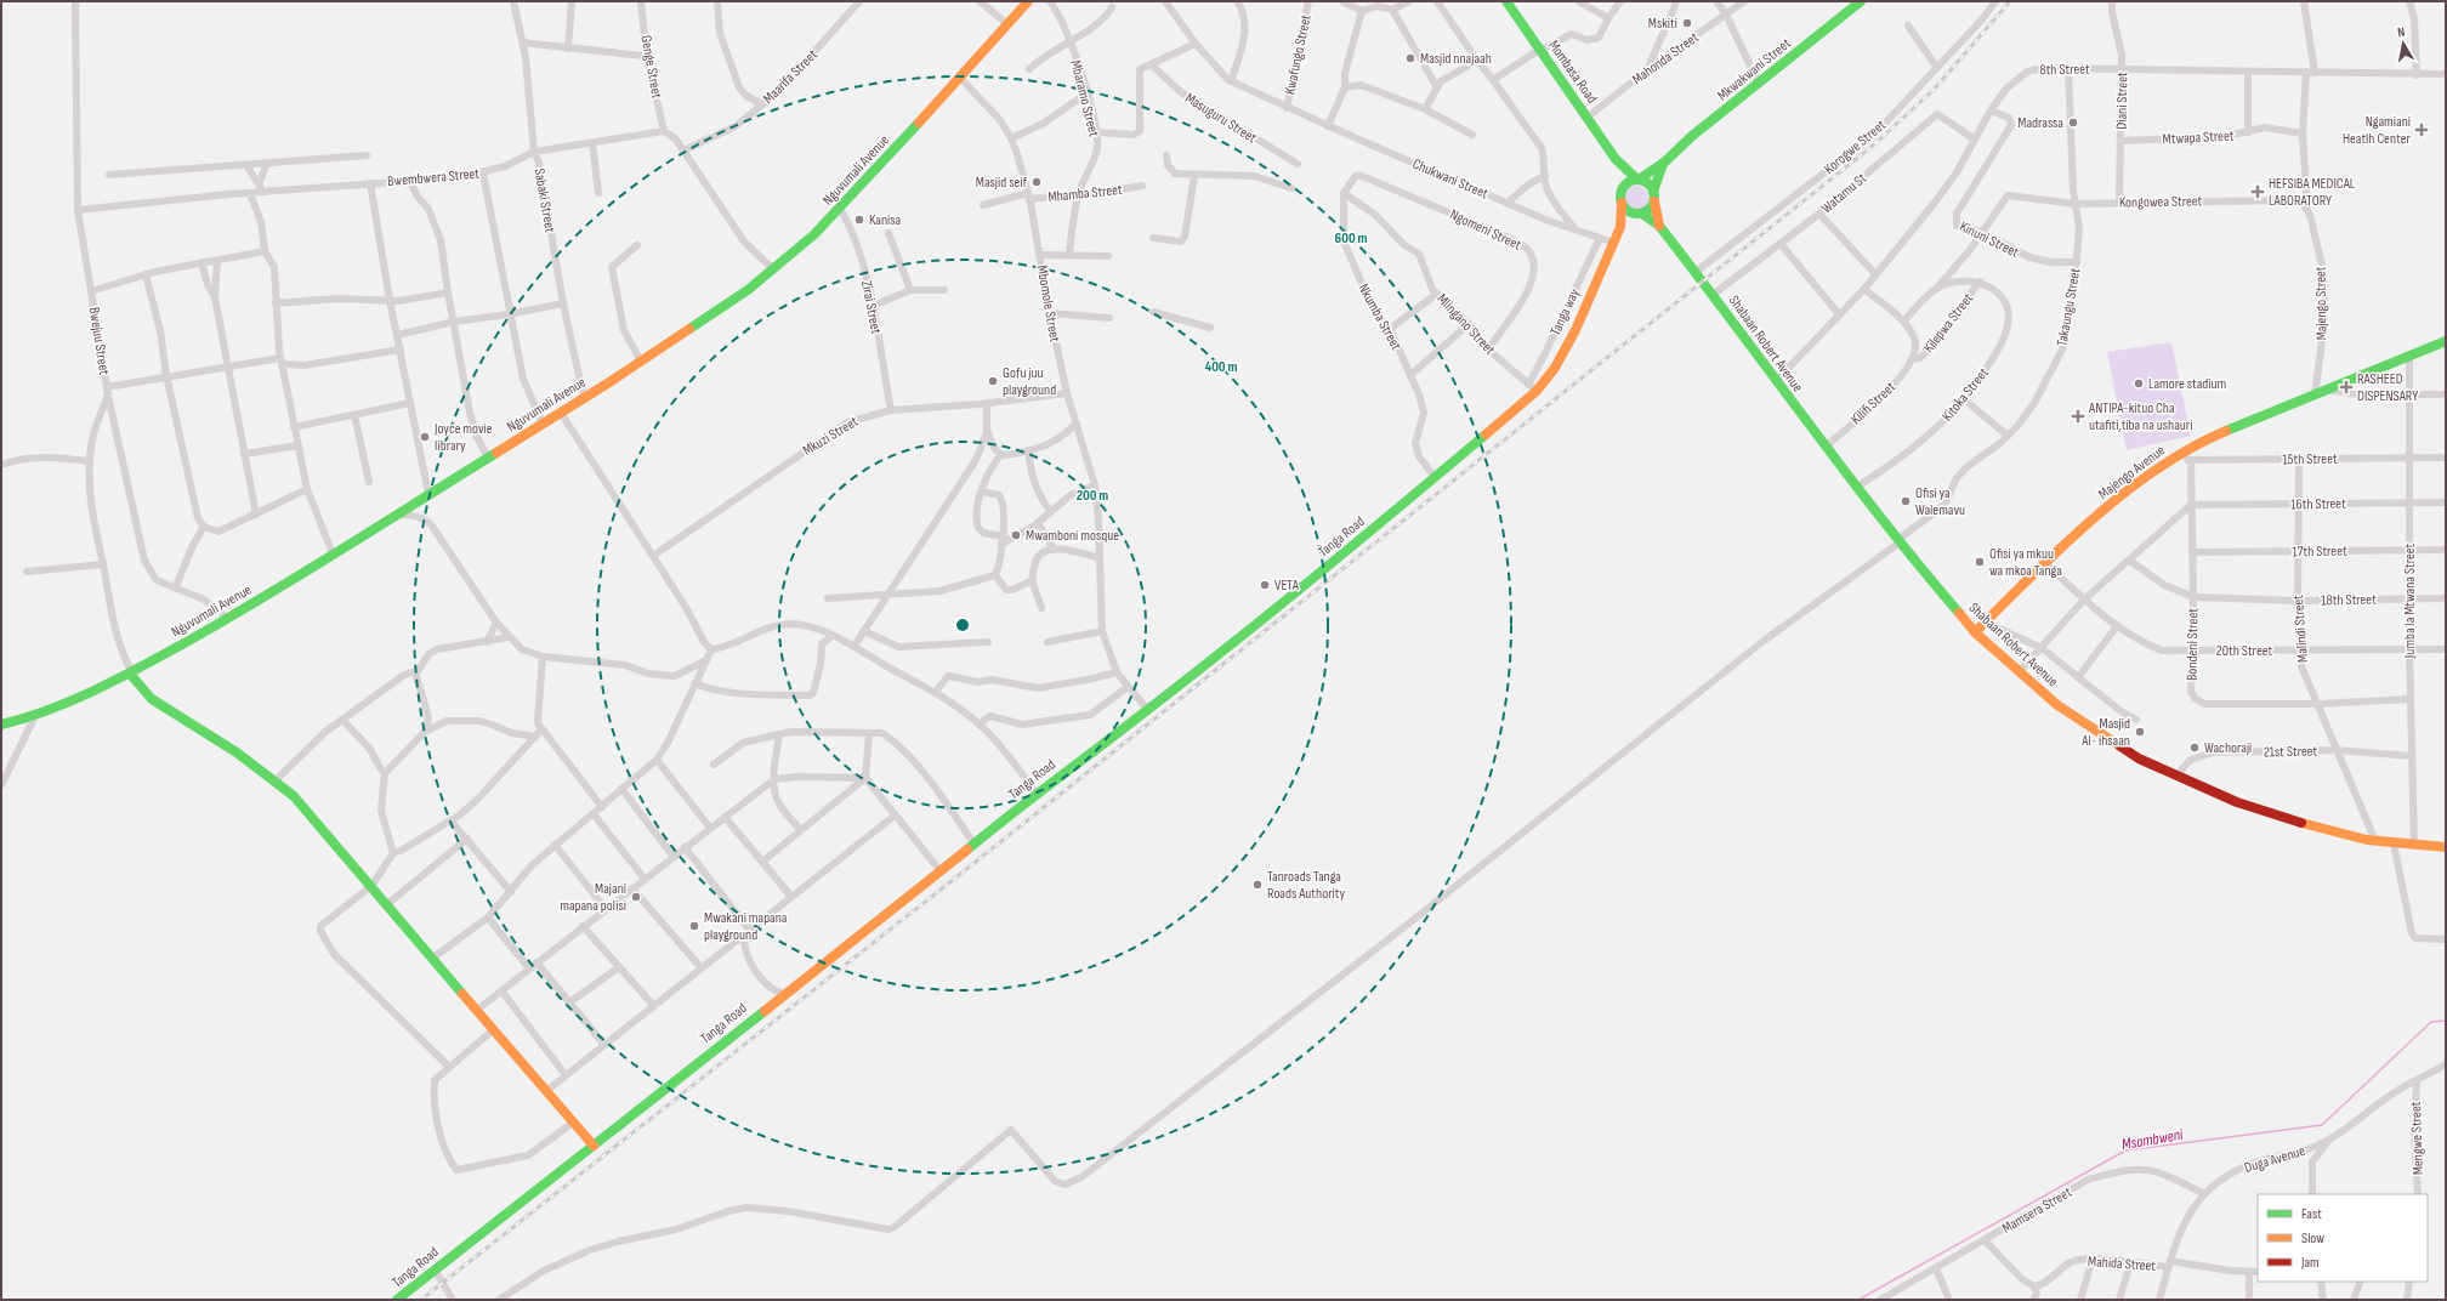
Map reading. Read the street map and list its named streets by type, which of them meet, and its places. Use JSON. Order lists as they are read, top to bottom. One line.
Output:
{"streets":{"main road":["Mkwakwani Street","Mombasa Road","Nguvumali Avenue","Shabaan Robert Avenue","Majengo Avenue","Tanga Road"],"street":["Kwafungo Street","Mahonda Street","Genge Street","8th Street","Maarifa Street","Mbaramo Street","Diani Street","Masuguru Street","Mtwapa Street","Korogwe Street","Bwembwera Street","Chukwani Street","Mhamba Street","Watamu St","Sabaki Street","Kongowea Street","Ngomeni Street","Kinuni Street","Mbomole Street","Majengo Street","Zirai Street","Takaungu Street","Tanga way","Nkumba Street","Kilepwa Street","Mlingano Street","Bwejuu Street","Kitoka Street","Kilifi Street","Mkuzi Street","15th Street","16th Street","17th Street","18th Street","Jumba la Mtwana Street","Malindi Street","Bondeni Street","20th Street","21st Street","Mengwe Street","Duga Avenue","Mamsera Street","Mahida Street"]},"crossings":[["Kwafungo Street","Chukwani Street"],["Mahonda Street","Mombasa Road"],["Genge Street","Bwembwera Street"],["8th Street","Diani Street"],["8th Street","Watamu St"],["8th Street","Kinuni Street"],["8th Street","Majengo Street"],["8th Street","Takaungu Street"],["8th Street","Shabaan Robert Avenue"],["Mombasa Road","Tanga Road"],["Mbaramo Street","Mhamba Street"],["Diani Street","Mtwapa Street"],["Diani Street","Kongowea Street"],["Mtwapa Street","Majengo Street"],["Korogwe Street","Shabaan Robert Avenue"],["Nguvumali Avenue","Sabaki Street"],["Nguvumali Avenue","Mbomole Street"],["Nguvumali Avenue","Zirai Street"],["Nguvumali Avenue","Bwejuu Street"],["Bwembwera Street","Sabaki Street"],["Bwembwera Street","Bwejuu Street"],["Chukwani Street","Tanga way"],["Chukwani Street","Tanga Road"],["Mhamba Street","Mbomole Street"],["Watamu St","Shabaan Robert Avenue"],["Kongowea Street","Kinuni Street"],["Kongowea Street","Majengo Street"],["Kongowea Street","Takaungu Street"],["Ngomeni Street","Nkumba Street"],["Ngomeni Street","Mlingano Street"],["Kinuni Street","Takaungu Street"],["Mbomole Street","Mkuzi Street"],["Mbomole Street","Tanga Road"],["Majengo Street","Majengo Avenue"],["Zirai Street","Mkuzi Street"],["Takaungu Street","Shabaan Robert Avenue"],["Tanga way","Mlingano Street"],["Tanga way","Tanga Road"],["Nkumba Street","Mlingano Street"],["Nkumba Street","Tanga Road"],["Kilepwa Street","Kitoka Street"],["Kilepwa Street","Kilifi Street"],["Mlingano Street","Tanga Road"],["Shabaan Robert Avenue","Kitoka Street"],["Shabaan Robert Avenue","Kilifi Street"],["Shabaan Robert Avenue","Majengo Avenue"],["Shabaan Robert Avenue","Jumba la Mtwana Street"],["Shabaan Robert Avenue","Malindi Street"],["Shabaan Robert Avenue","21st Street"],["15th Street","Majengo Avenue"],["15th Street","Jumba la Mtwana Street"],["15th Street","Malindi Street"],["15th Street","Bondeni Street"],["Majengo Avenue","Jumba la Mtwana Street"],["Majengo Avenue","20th Street"],["16th Street","Jumba la Mtwana Street"],["16th Street","Malindi Street"],["16th Street","Bondeni Street"],["17th Street","Jumba la Mtwana Street"],["17th Street","Malindi Street"],["17th Street","Bondeni Street"],["18th Street","Jumba la Mtwana Street"],["18th Street","Malindi Street"],["18th Street","Bondeni Street"],["Jumba la Mtwana Street","Bondeni Street"],["Jumba la Mtwana Street","20th Street"],["Jumba la Mtwana Street","21st Street"],["Malindi Street","Bondeni Street"],["Malindi Street","20th Street"],["Malindi Street","21st Street"],["Bondeni Street","20th Street"],["Mengwe Street","Duga Avenue"],["Duga Avenue","Mamsera Street"],["Duga Avenue","Mahida Street"]],"water":["Msambweni"],"places":{"other":["Mskiti","Masjid nnajaah","Madrassa","Masjid seif","Kanisa","Gofu juu playground","Lamore stadium","Joyce movie library","Ofisi ya Walemavu","Mwamboni mosque","Ofisi ya mkuu wa mkoa Tanga","VETA","Masjid Al- ihsaan","Wachoraji","Tanroads Tanga Roads Authority","Majani mapana polisi","Mwakani mapana playground"],"health":["Ngamiani Heatlh Center","HEFSIBA MEDICAL LABORATORY","RASHEED DISPENSARY","ANTIPA-kituo Cha utafiti,tiba na ushauri"]},"legend":["Fast","Slow","Jam"],"north":"top","rings":["600 m","400 m","200 m"]}
